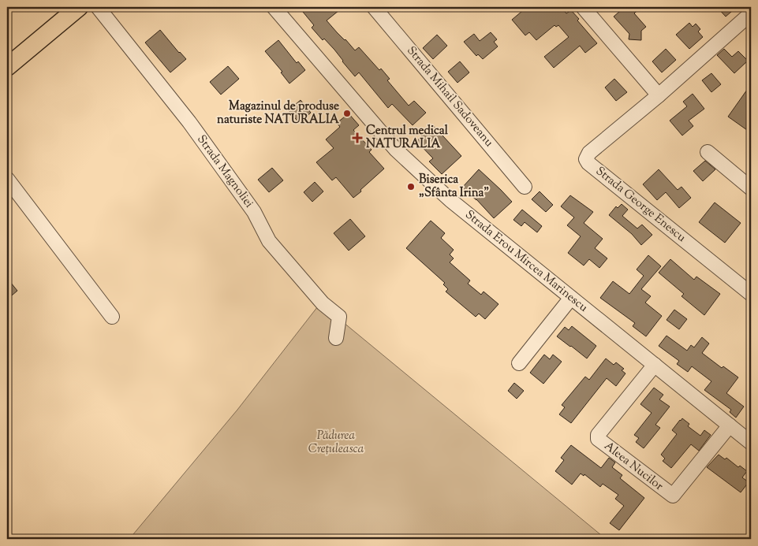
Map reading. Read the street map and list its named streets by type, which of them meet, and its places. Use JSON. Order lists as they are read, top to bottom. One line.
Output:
{"streets":{"street":["Strada Mihail Sadoveanu","Strada Magnoliei","Strada George Enescu","Strada Erou Mircea Marinescu","Aleea Nucilor"]},"crossings":[["Strada Erou Mircea Marinescu","Aleea Nucilor"]],"parks":["Pădurea Crețuleasca"],"places":{"other":["Magazinul de produse naturiste NATURALIA","Biserica „Sfânta Irina”"],"health":["Centrul medical NATURALIA"]}}
